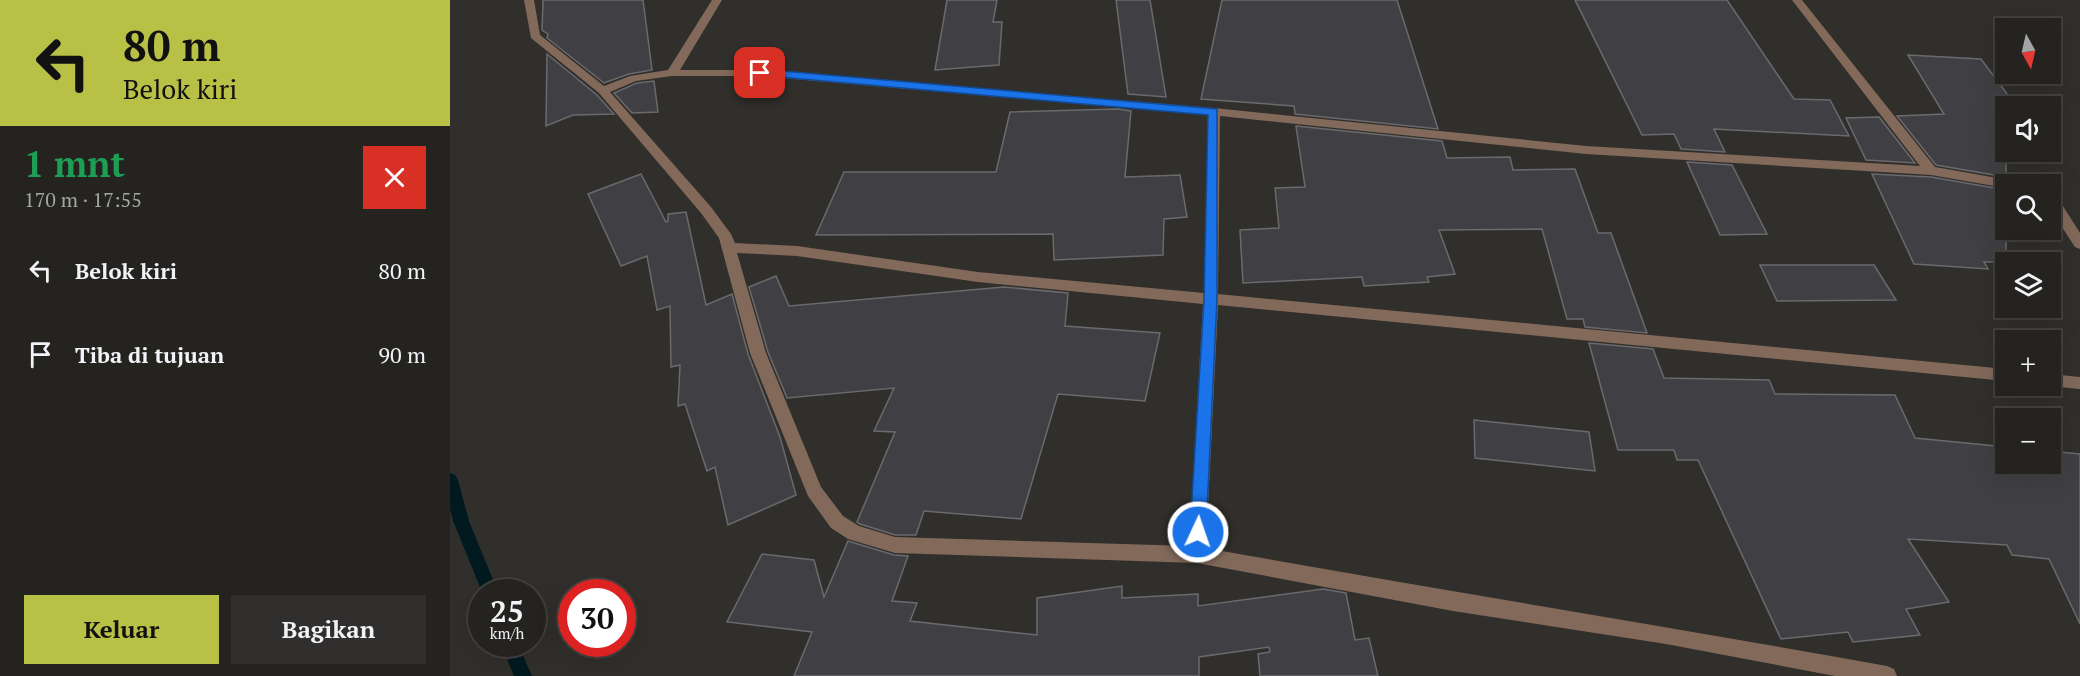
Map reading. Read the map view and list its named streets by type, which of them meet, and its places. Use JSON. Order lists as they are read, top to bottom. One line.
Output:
{"north":"bottom","page":{"turn":["80 m","Belok kiri"],"map_buttons":["+","−"],"heading":["1 mnt","170 m · 17:55"],"list":[{"name":"Belok kiri","value":"80 m"},{"name":"Tiba di tujuan","value":"90 m"}],"speed":"25 km/h","limit":"30","buttons":["Keluar","Bagikan"]}}
